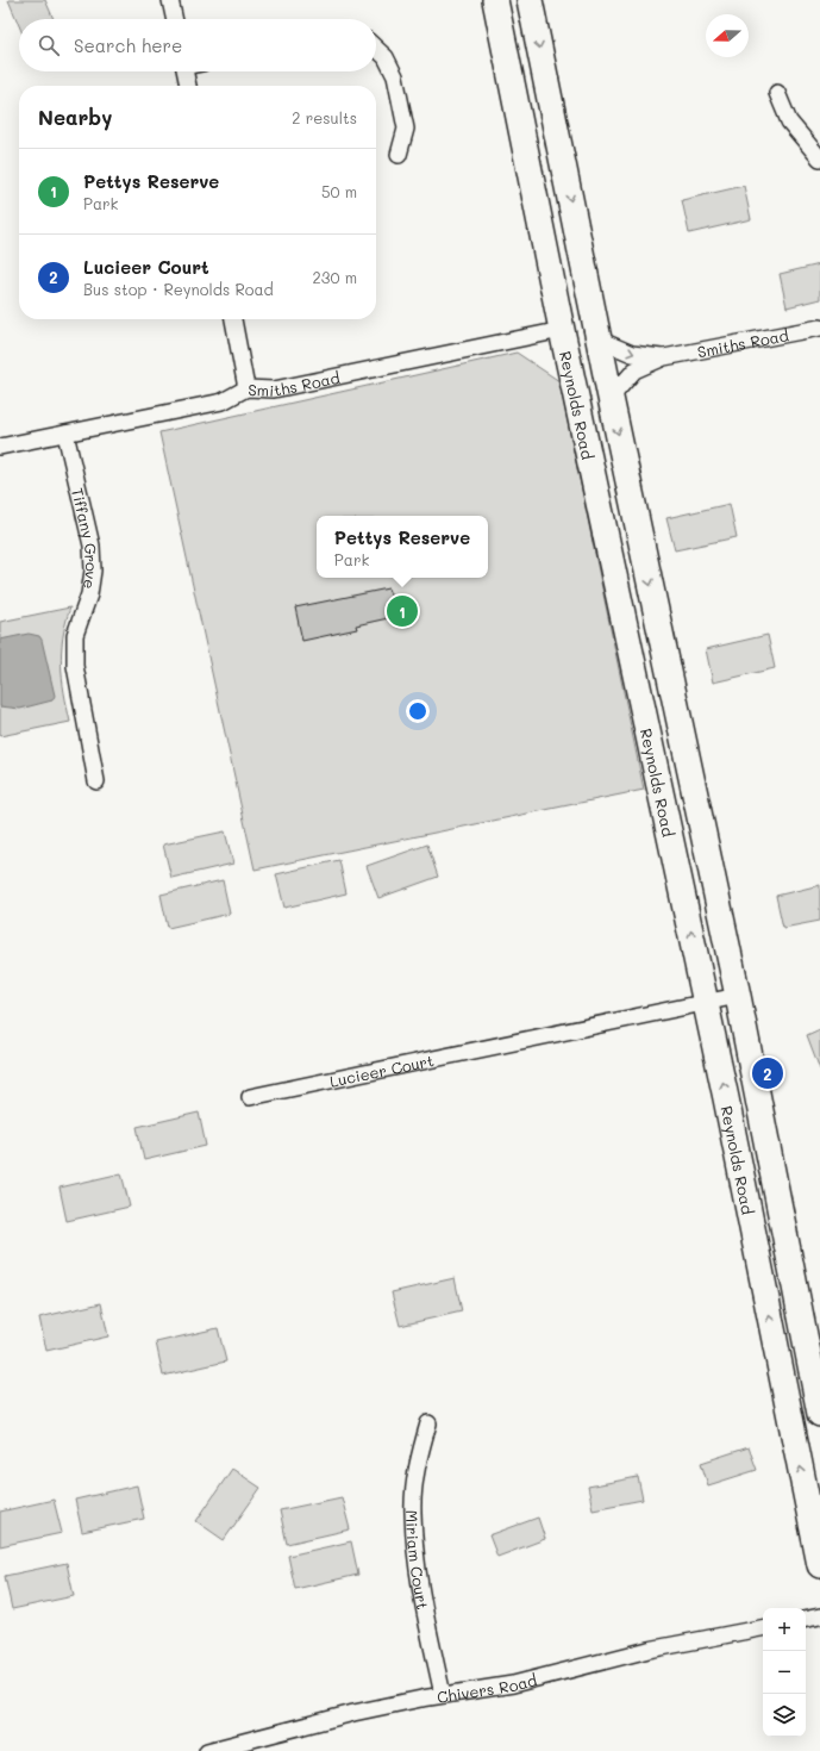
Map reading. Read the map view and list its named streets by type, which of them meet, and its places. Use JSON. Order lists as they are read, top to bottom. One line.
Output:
{"streets":{"main road":["Reynolds Road"],"street":["Smiths Road","Tiffany Grove","Lucieer Court","Miriam Court","Chivers Road"]},"crossings":[["Smiths Road","Reynolds Road"],["Smiths Road","Tiffany Grove"],["Reynolds Road","Lucieer Court"],["Miriam Court","Chivers Road"]],"north":"left","page":{"search":"Search here","heading":["Nearby","2 results"],"list":[{"mark":"1","name":"Pettys Reserve","note":"Park","value":"50 m"},{"mark":"2","name":"Lucieer Court","note":"Bus stop · Reynolds Road","value":"230 m"}],"popup":["Pettys Reserve","Park"],"pins":["1","2"],"map_buttons":["+","−"]}}
